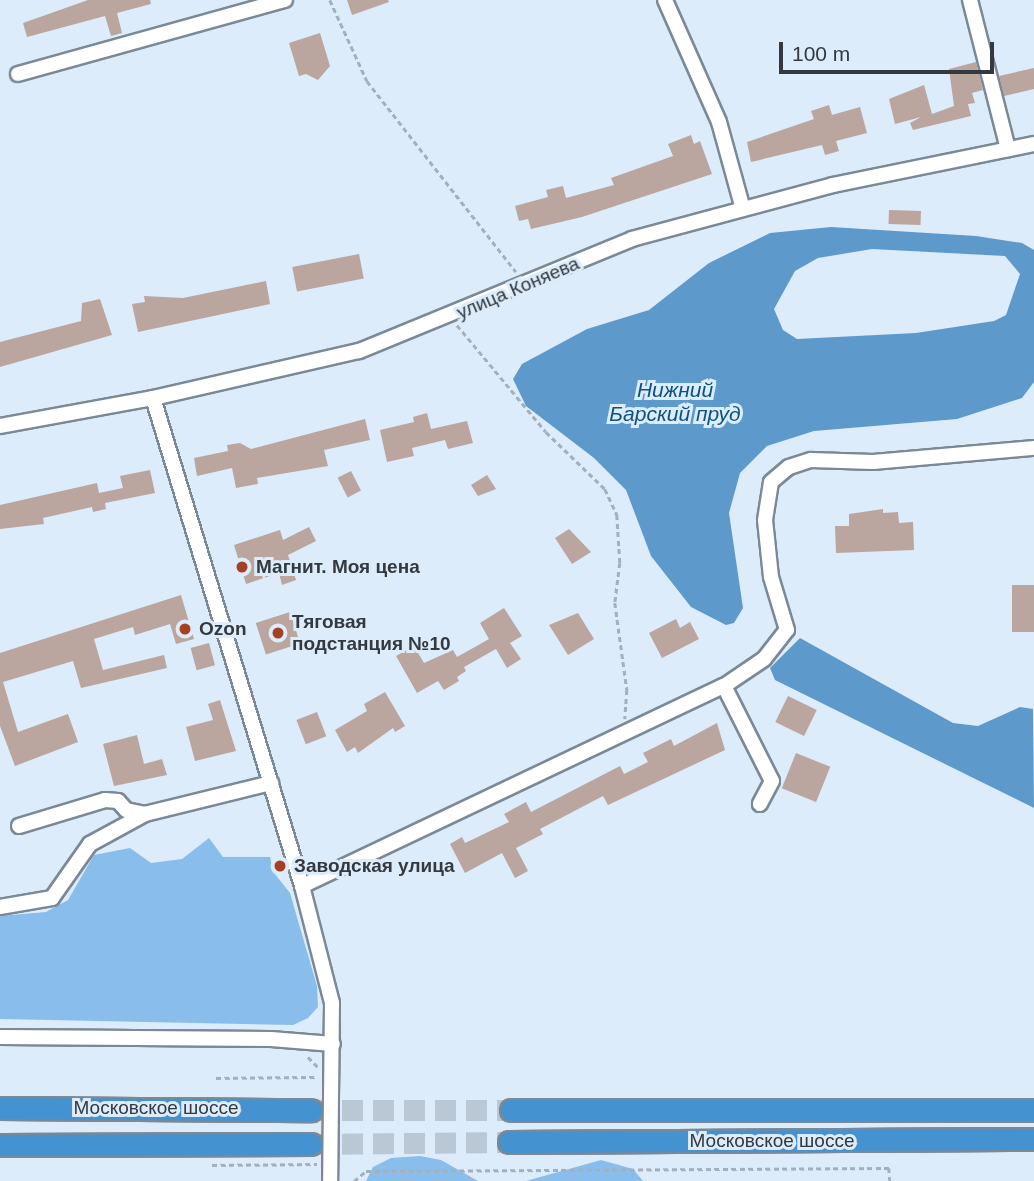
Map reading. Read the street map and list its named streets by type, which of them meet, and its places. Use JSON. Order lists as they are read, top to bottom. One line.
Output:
{"streets":{"highway":["Московское шоссе"],"street":["улица Коняева"]},"water":["Нижний Барский пруд"],"places":["Магнит. Моя цена","Ozon","Тяговая подстанция №10","Заводская улица"],"scale_bar":"100 m"}
